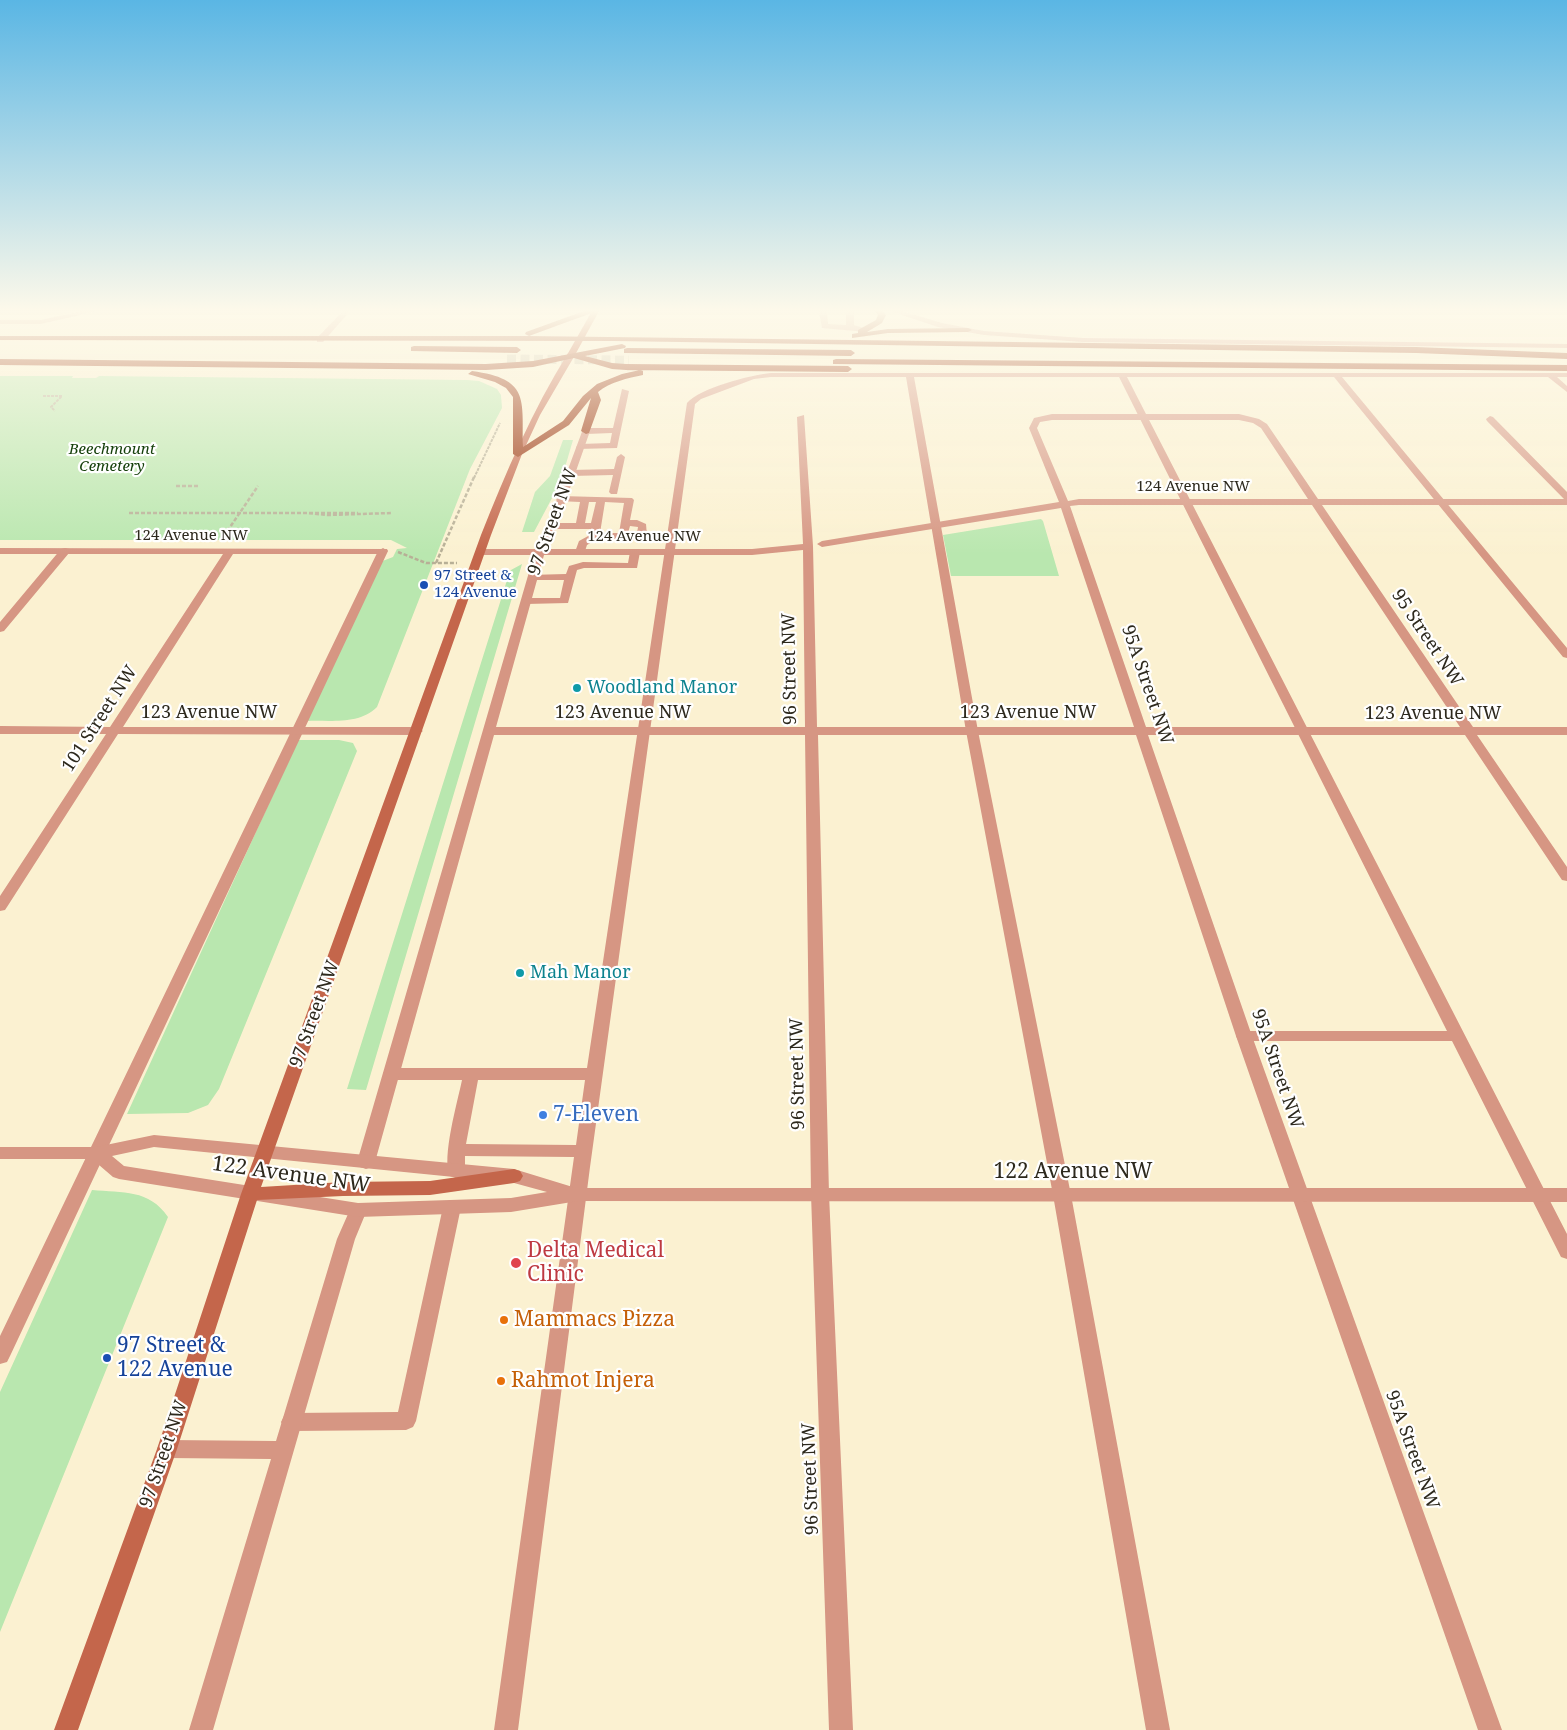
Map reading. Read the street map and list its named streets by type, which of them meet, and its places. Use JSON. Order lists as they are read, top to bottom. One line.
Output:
{"streets":{"main road":["97 Street NW"],"street":["124 Avenue NW","95 Street NW","96 Street NW","95A Street NW","123 Avenue NW","101 Street NW","122 Avenue NW"]},"crossings":[["124 Avenue NW","97 Street NW"],["124 Avenue NW","95 Street NW"],["124 Avenue NW","96 Street NW"],["124 Avenue NW","95A Street NW"],["124 Avenue NW","101 Street NW"],["97 Street NW","123 Avenue NW"],["97 Street NW","122 Avenue NW"],["95 Street NW","95A Street NW"],["95 Street NW","123 Avenue NW"],["96 Street NW","123 Avenue NW"],["96 Street NW","122 Avenue NW"],["95A Street NW","123 Avenue NW"],["95A Street NW","122 Avenue NW"],["123 Avenue NW","101 Street NW"]],"parks":["Beechmount Cemetery"],"places":["97 Street & 124 Avenue","Woodland Manor","Mah Manor","7-Eleven","Delta Medical Clinic","Mammacs Pizza","97 Street & 122 Avenue","Rahmot Injera"]}
